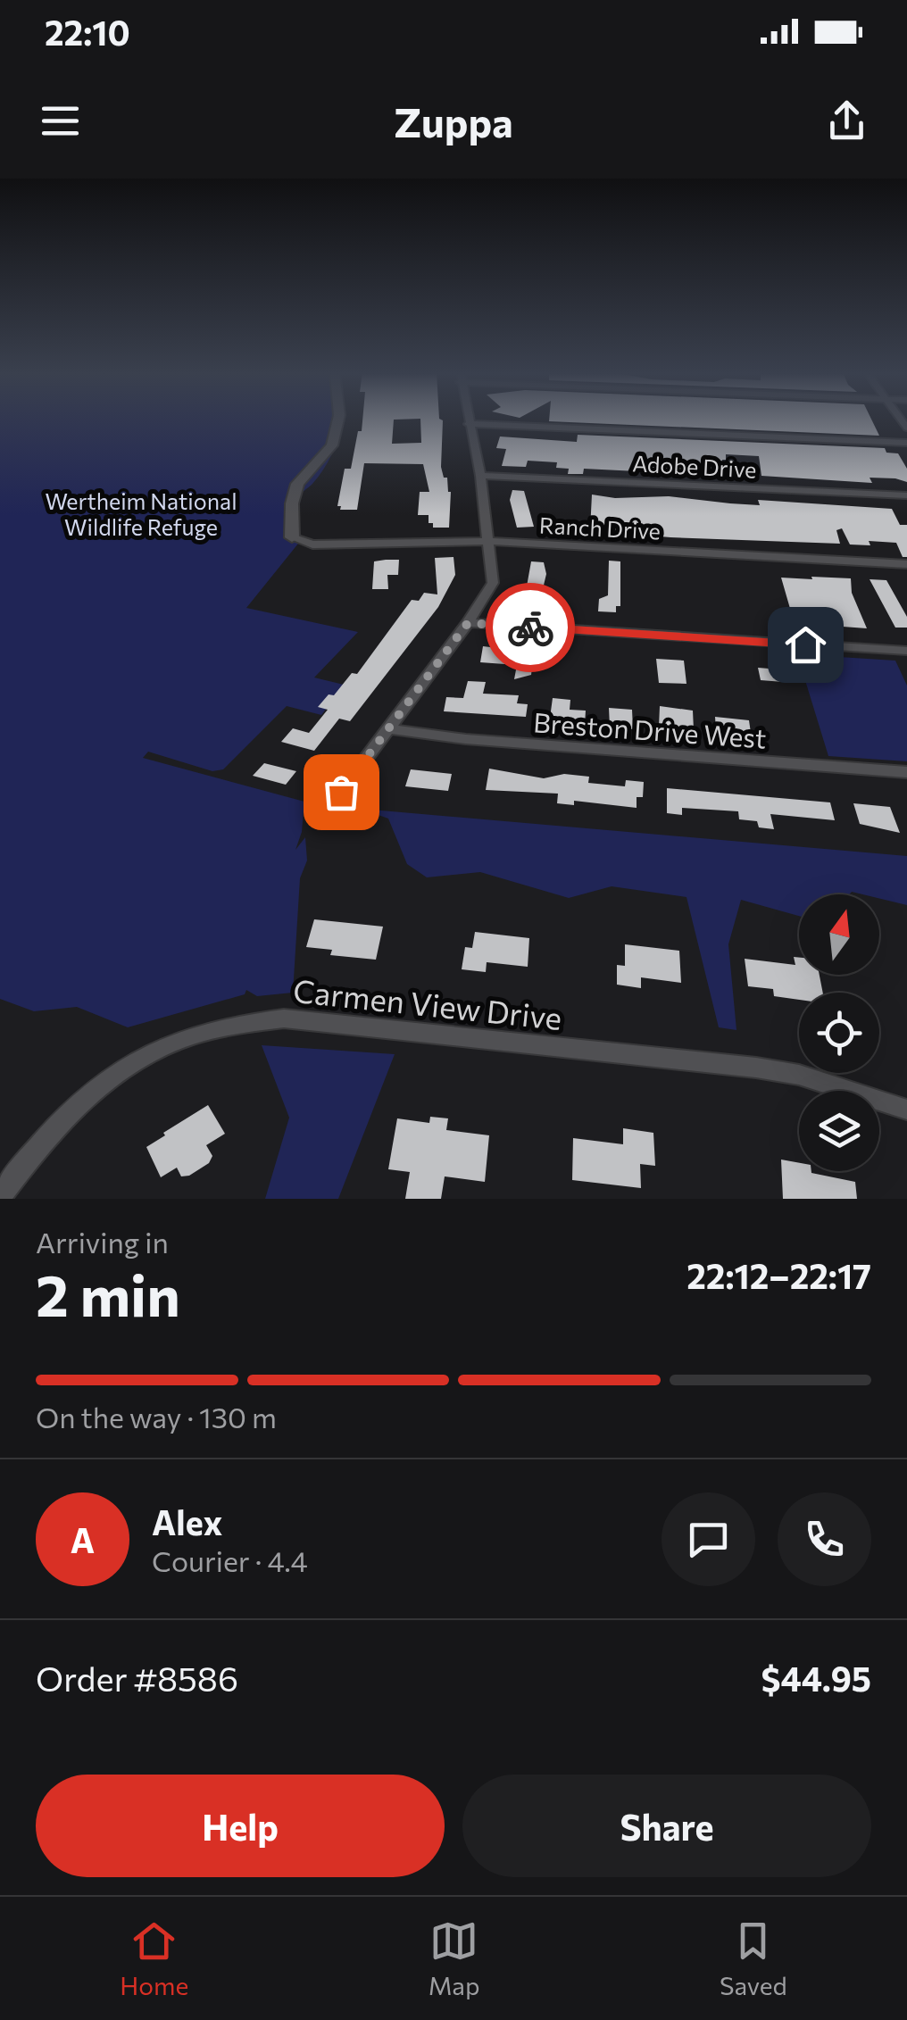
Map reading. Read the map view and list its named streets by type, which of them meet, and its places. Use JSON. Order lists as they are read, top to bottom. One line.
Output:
{"streets":{"street":["Adobe Drive","Ranch Drive","Breston Drive West","Carmen View Drive"]},"parks":["Wertheim National Wildlife Refuge"],"north":"top","page":{"status":"22:10","header":"Zuppa","heading":["2 min","Arriving in","22:12–22:17"],"panel":["Alex","Courier · 4.4","Order #8586","$44.95"],"bar":"On the way · 130 m","round":"A","buttons":["Help","Share"],"tabs":["Home","Map","Saved"]}}
